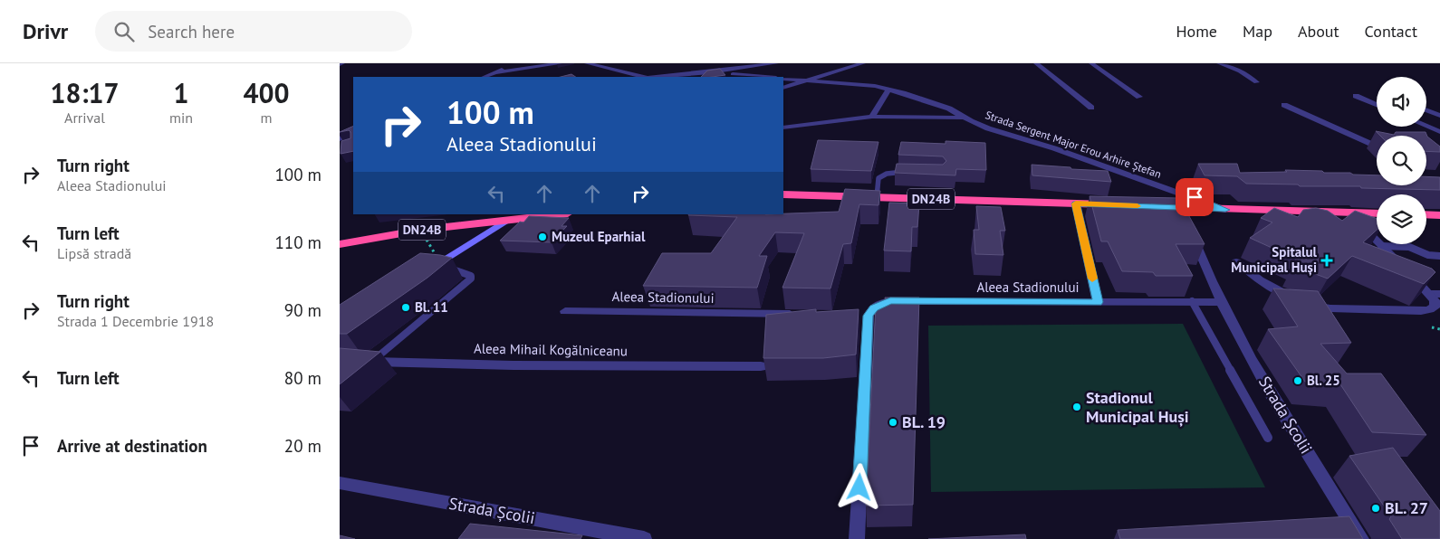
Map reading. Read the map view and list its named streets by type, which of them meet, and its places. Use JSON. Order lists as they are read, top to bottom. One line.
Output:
{"streets":{"highway":["DN24B"],"street":["Strada Sergent Major Erou Arhire Ștefan","Aleea Stadionului","Aleea Mihail Kogălniceanu","Strada Școlii"]},"crossings":[["Aleea Stadionului","Strada Școlii"]],"places":{"other":["Muzeul Eparhial","Bl. 11","Bl. 25","Stadionul Municipal Huși","BL. 19","BL. 27"],"health":["Spitalul Municipal Huși"]},"page":{"header":"Drivr","search":"Search here","nav":["Home","Map","About","Contact"],"eta":["18:17","Arrival","1","min","400","m"],"turn":["100 m","Aleea Stadionului"],"list":[{"name":"Turn right","note":"Aleea Stadionului","value":"100 m"},{"name":"Turn left","note":"Lipsă stradă","value":"110 m"},{"name":"Turn right","note":"Strada 1 Decembrie 1918","value":"90 m"},{"name":"Turn left","value":"80 m"},{"name":"Arrive at destination","value":"20 m"}]}}
